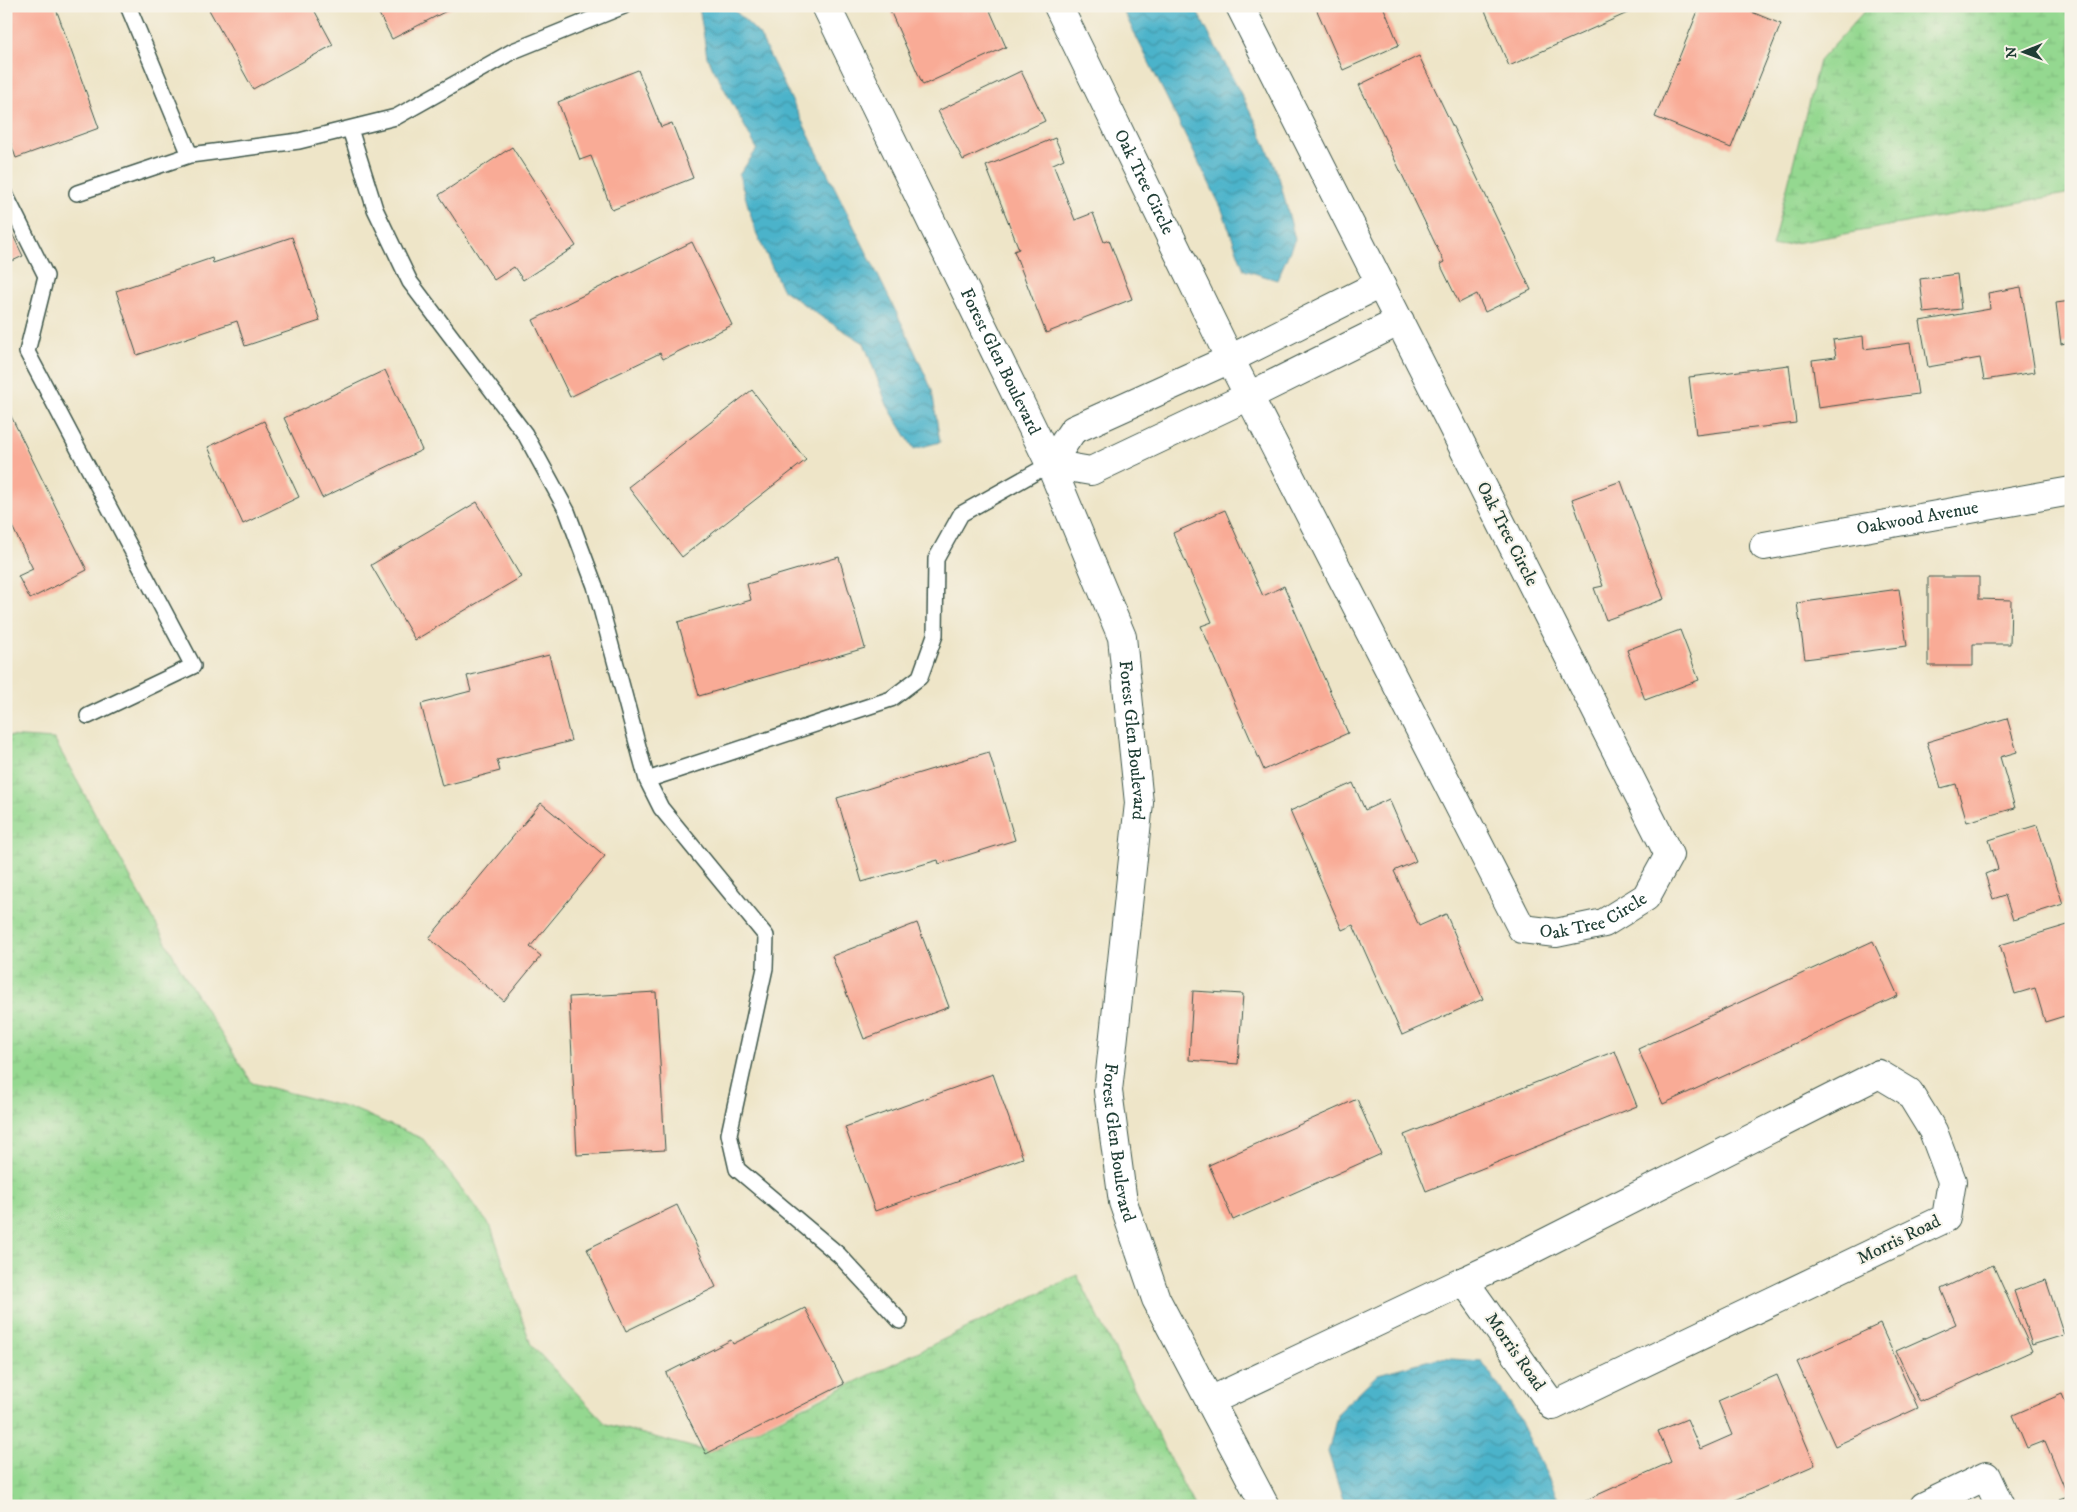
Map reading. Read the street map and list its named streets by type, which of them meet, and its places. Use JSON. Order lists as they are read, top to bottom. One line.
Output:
{"streets":{"street":["Oak Tree Circle","Forest Glen Boulevard","Oakwood Avenue","Morris Road"]},"crossings":[["Forest Glen Boulevard","Morris Road"]],"north":"left"}
